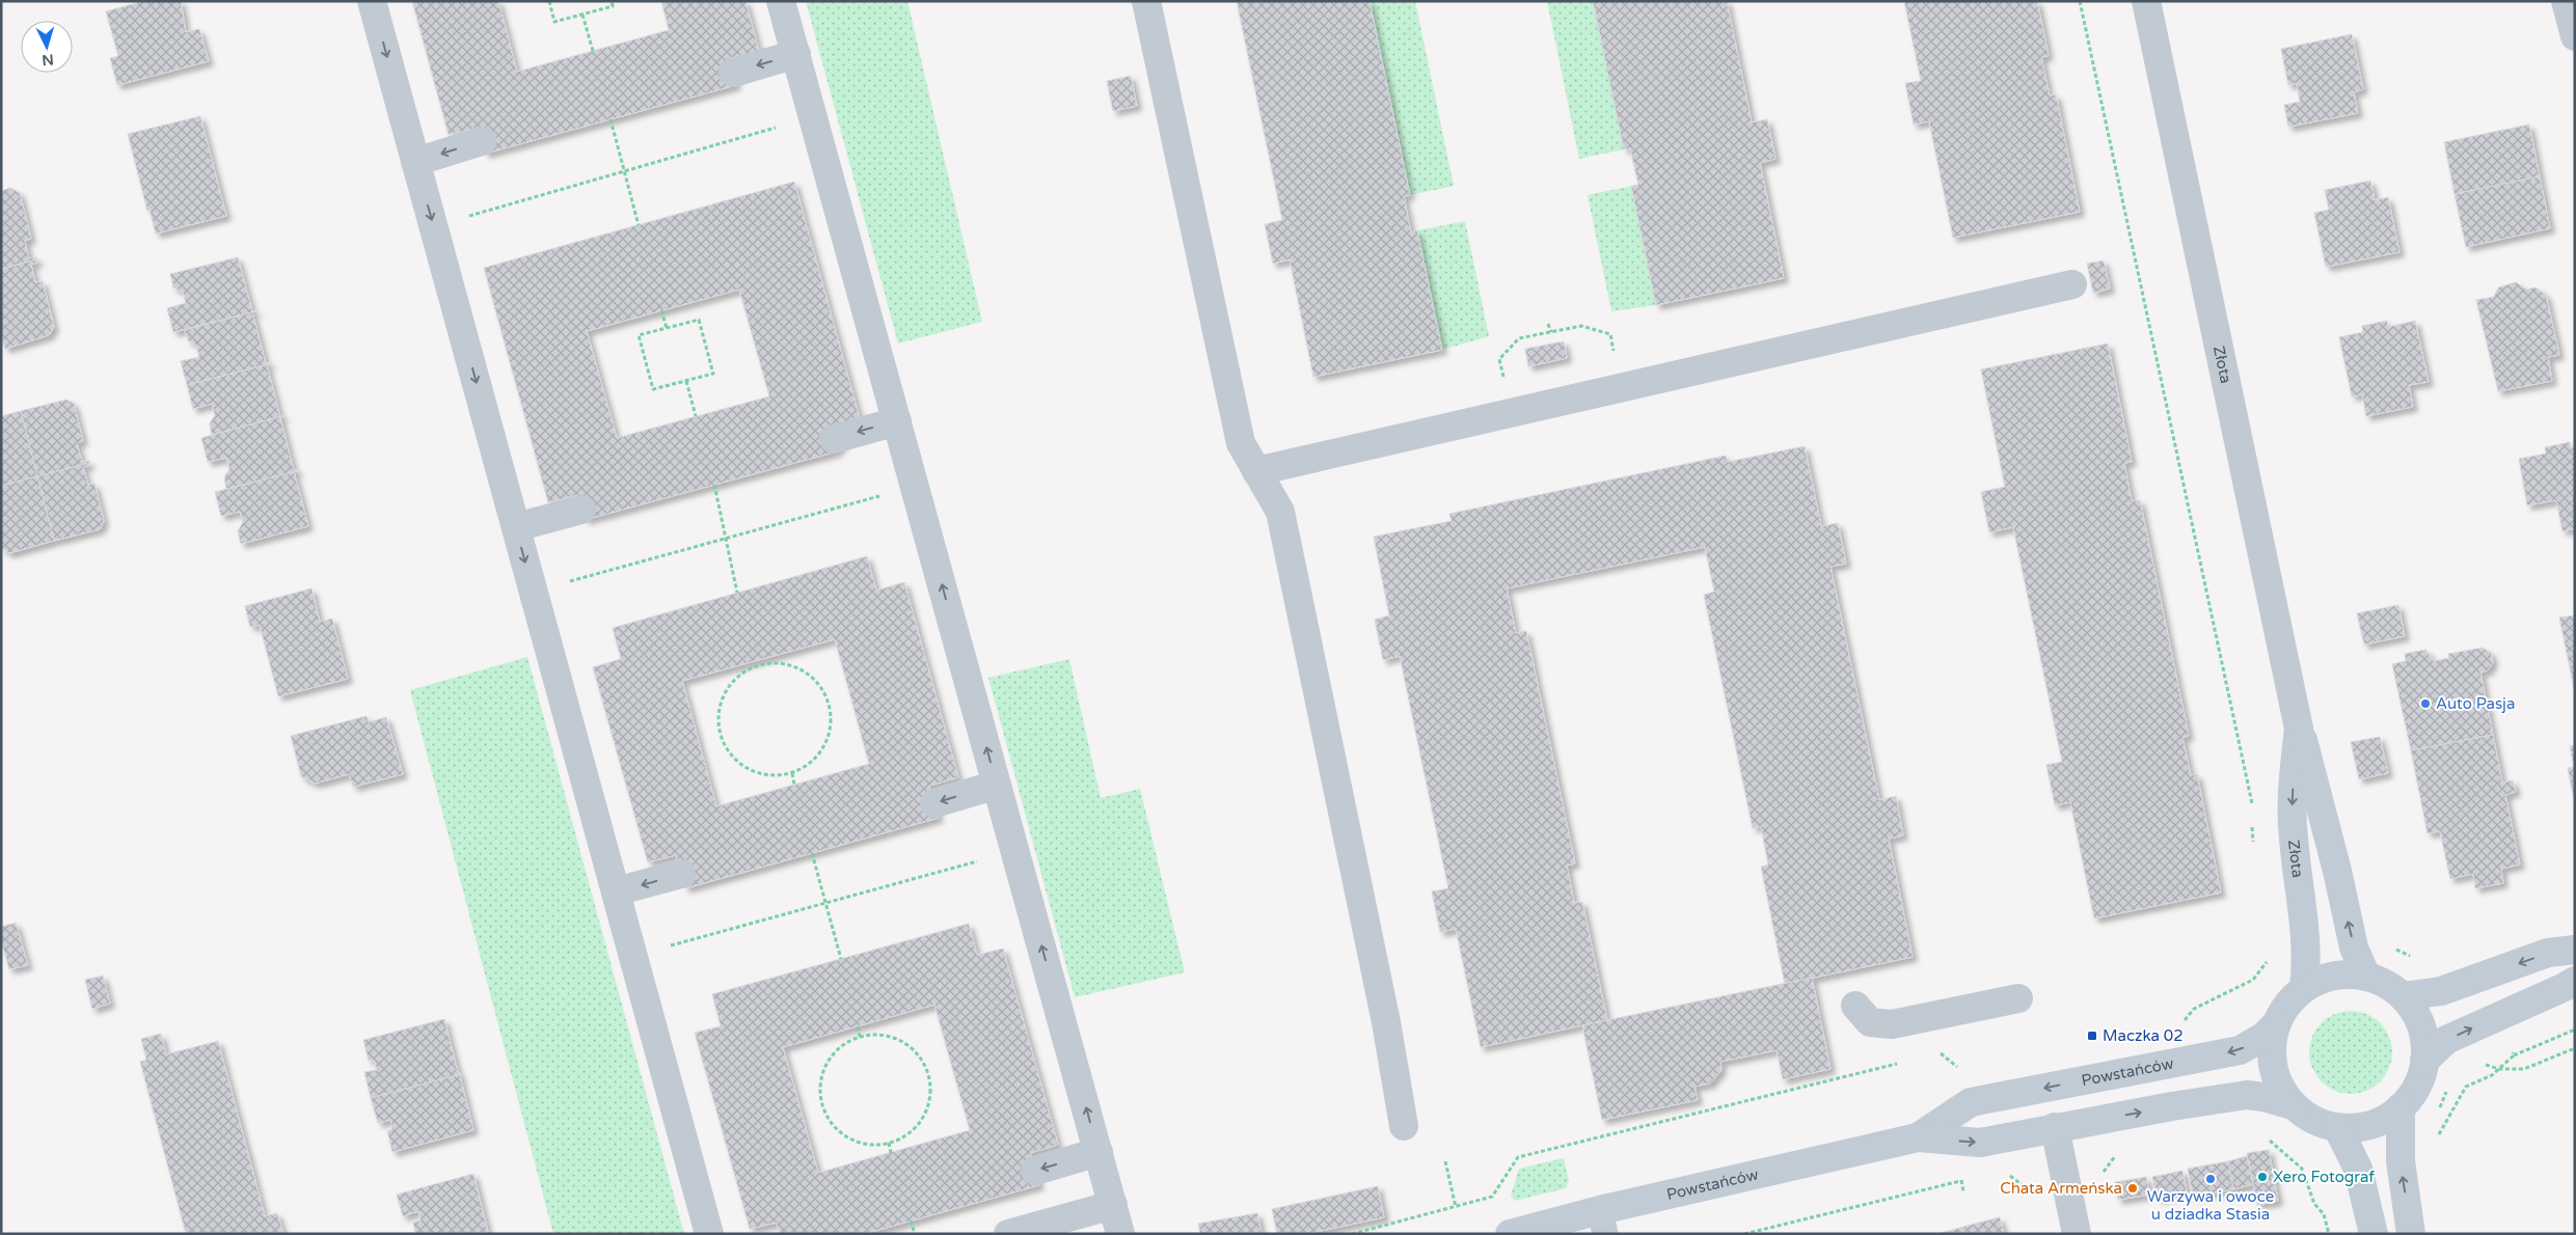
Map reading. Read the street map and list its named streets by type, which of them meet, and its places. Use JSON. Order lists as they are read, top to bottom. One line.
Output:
{"streets":{"street":["Złota","Powstańców"]},"crossings":[["Złota","Powstańców"]],"places":{"other":["Auto Pasja","Xero Fotograf","Warzywa i owoce u dziadka Stasia","Chata Armeńska"],"transit":["Maczka 02"]},"north":"bottom"}
